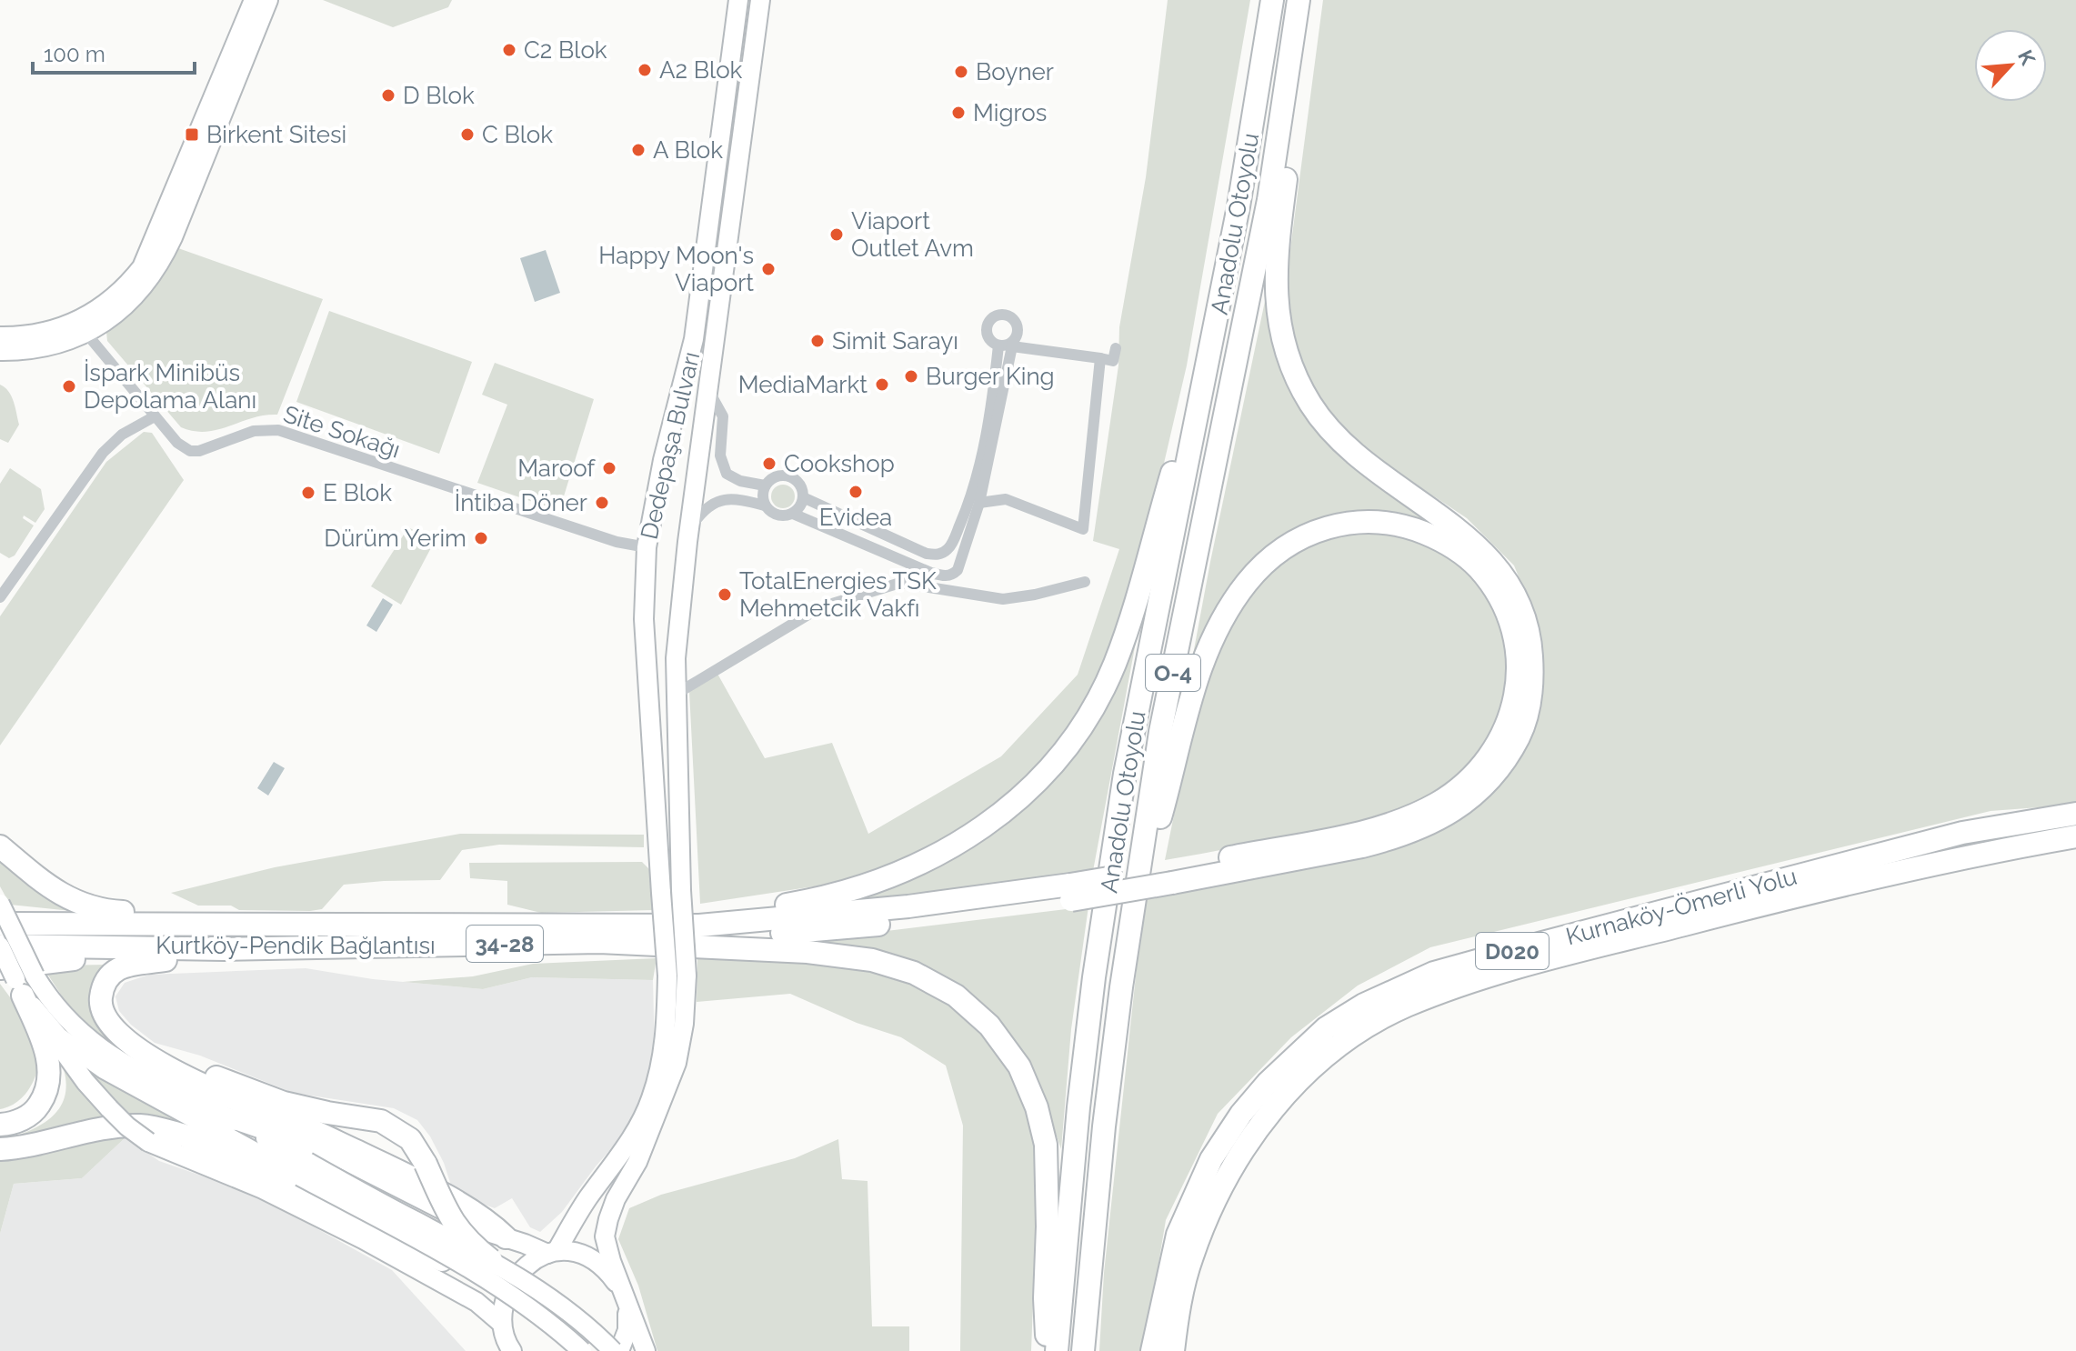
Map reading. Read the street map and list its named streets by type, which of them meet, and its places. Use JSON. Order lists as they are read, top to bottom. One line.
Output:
{"streets":{"highway":["Anadolu Otoyolu","O-4","Kurnaköy-Ömerli Yolu","34-28","Kurtköy-Pendik Bağlantısı","D020"],"main road":["Dedepaşa Bulvarı"],"street":["Site Sokağı"]},"crossings":[["Site Sokağı","Dedepaşa Bulvarı"]],"places":{"other":["C2 Blok","A2 Blok","Boyner","D Blok","Migros","C Blok","A Blok","Viaport Outlet Avm","Happy Moon's Viaport","Simit Sarayı","Burger King","MediaMarkt","İspark Minibüs Depolama Alanı","Cookshop","Maroof","Evidea","E Blok","İntiba Döner","Dürüm Yerim","TotalEnergies TSK Mehmetcik Vakfı"],"transit":["Birkent Sitesi"]},"scale_bar":"100 m","north":"top right"}
